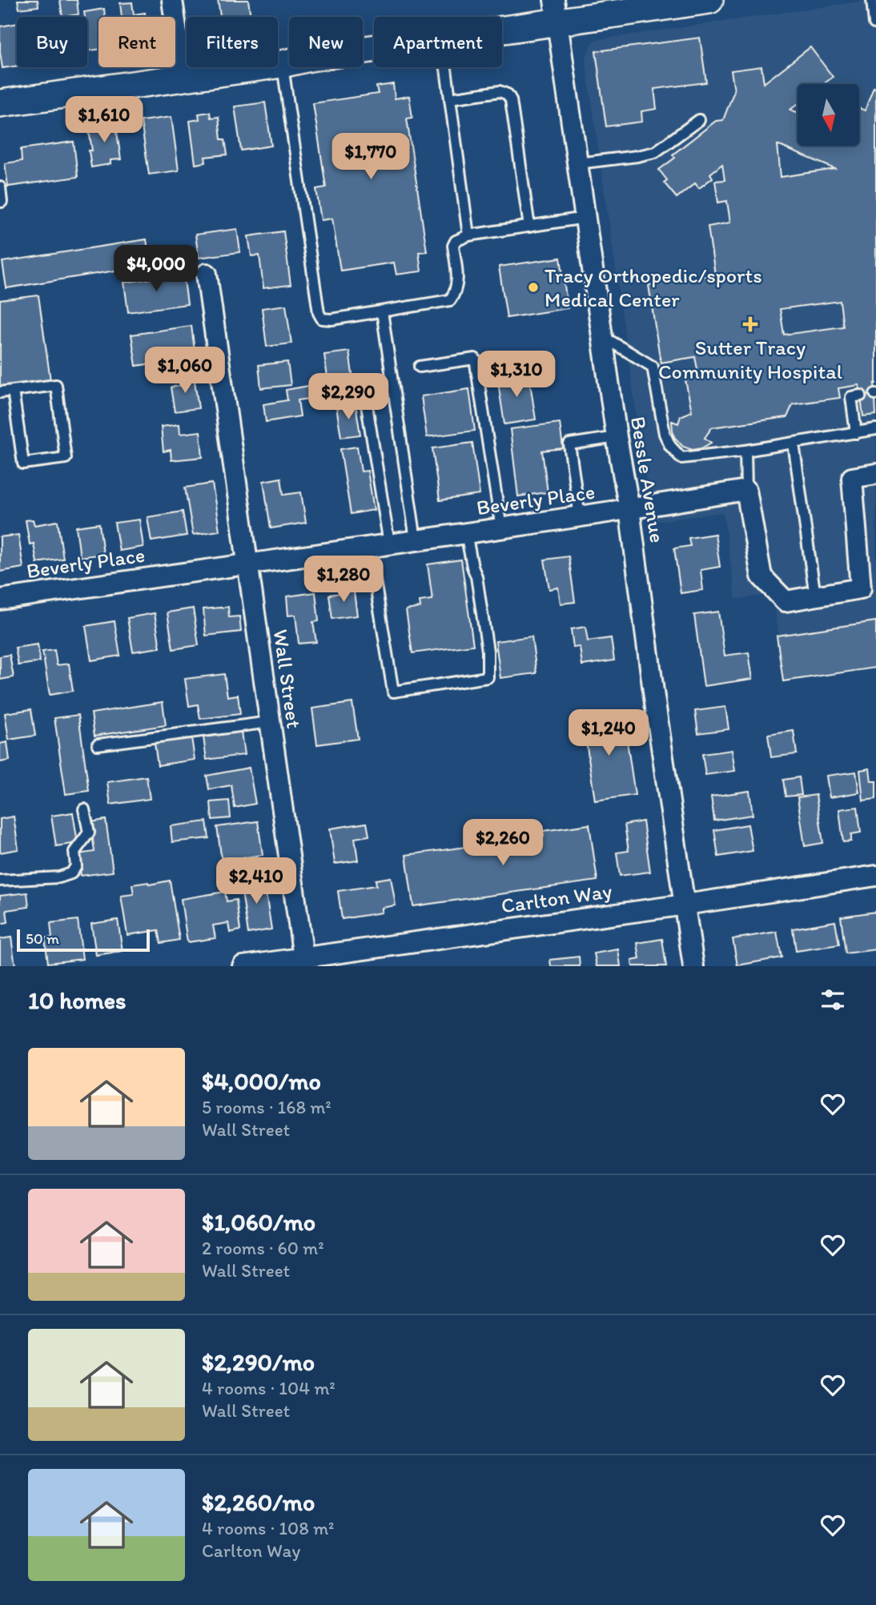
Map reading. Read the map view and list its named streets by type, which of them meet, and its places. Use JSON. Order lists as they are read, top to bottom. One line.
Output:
{"streets":{"street":["Bessle Avenue","Beverly Place","Wall Street","Carlton Way"]},"crossings":[["Bessle Avenue","Beverly Place"],["Bessle Avenue","Carlton Way"],["Beverly Place","Wall Street"],["Wall Street","Carlton Way"]],"places":{"other":["Tracy Orthopedic/sports Medical Center"],"health":["Sutter Tracy Community Hospital"]},"scale_bar":"50 m","north":"bottom","page":{"chip":["Buy","Rent","Filters","New","Apartment"],"price":["$1,610","$1,770","$4,000","$1,060","$1,310","$2,290","$1,280","$1,240","$2,260","$2,410"],"scale":"50 m","heading":"10 homes","list":[{"name":"$4,000/mo","note":"5 rooms · 168 m² · Wall Street"},{"name":"$1,060/mo","note":"2 rooms · 60 m² · Wall Street"},{"name":"$2,290/mo","note":"4 rooms · 104 m² · Wall Street"},{"name":"$2,260/mo","note":"4 rooms · 108 m² · Carlton Way"}]}}
